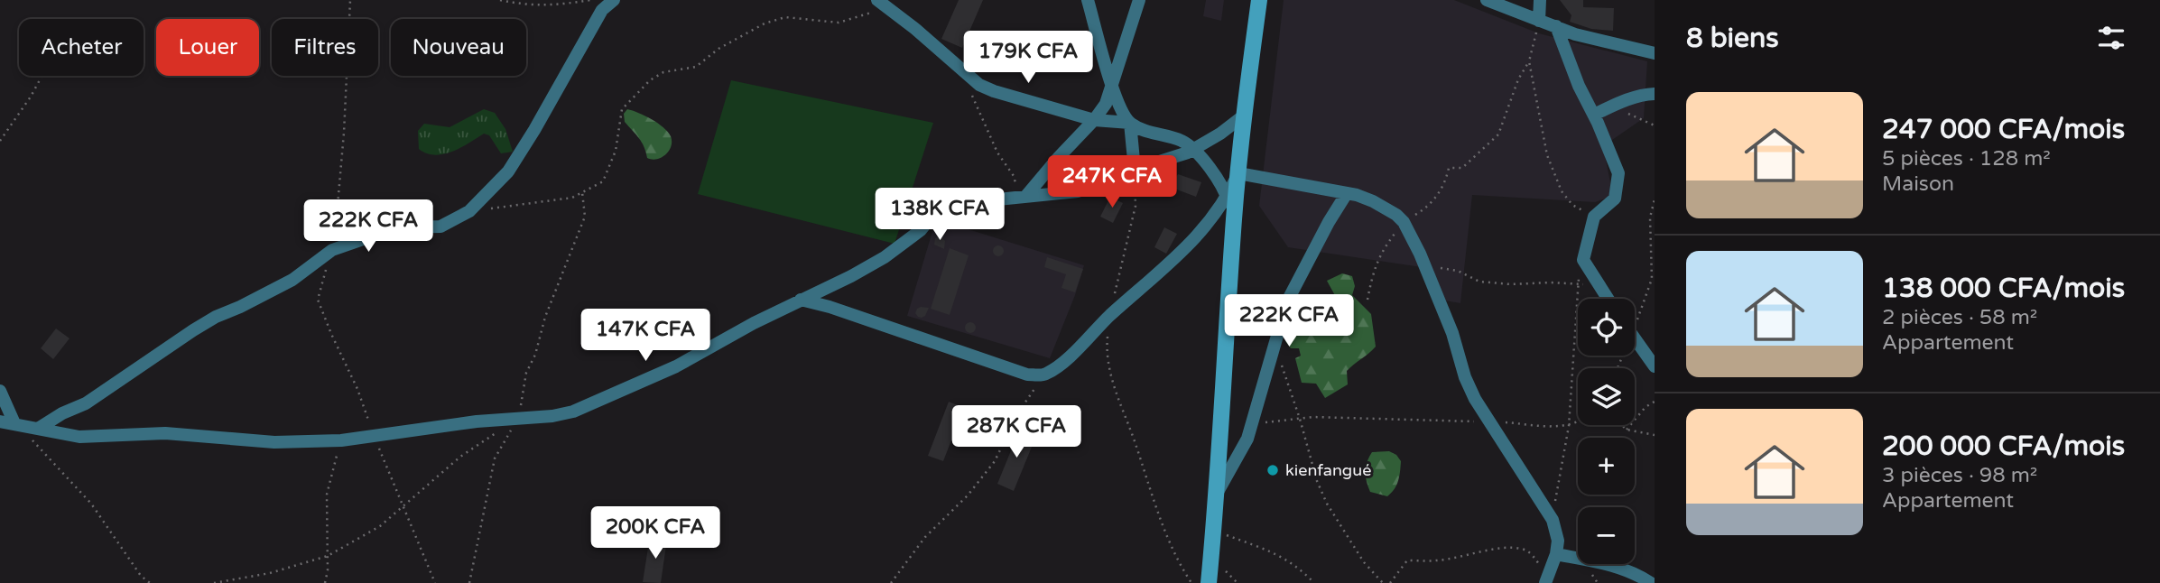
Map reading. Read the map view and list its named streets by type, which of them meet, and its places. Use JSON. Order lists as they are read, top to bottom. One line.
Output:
{"places":["kienfangué"],"page":{"heading":"8 biens","chip":["Acheter","Louer","Filtres","Nouveau"],"price":["179K CFA","247K CFA","138K CFA","222K CFA","222K CFA","147K CFA","287K CFA","200K CFA"],"list":[{"name":"247 000 CFA/mois","note":"5 pièces · 128 m² · Maison"},{"name":"138 000 CFA/mois","note":"2 pièces · 58 m² · Appartement"},{"name":"200 000 CFA/mois","note":"3 pièces · 98 m² · Appartement"}],"map_buttons":["+","−"]}}
